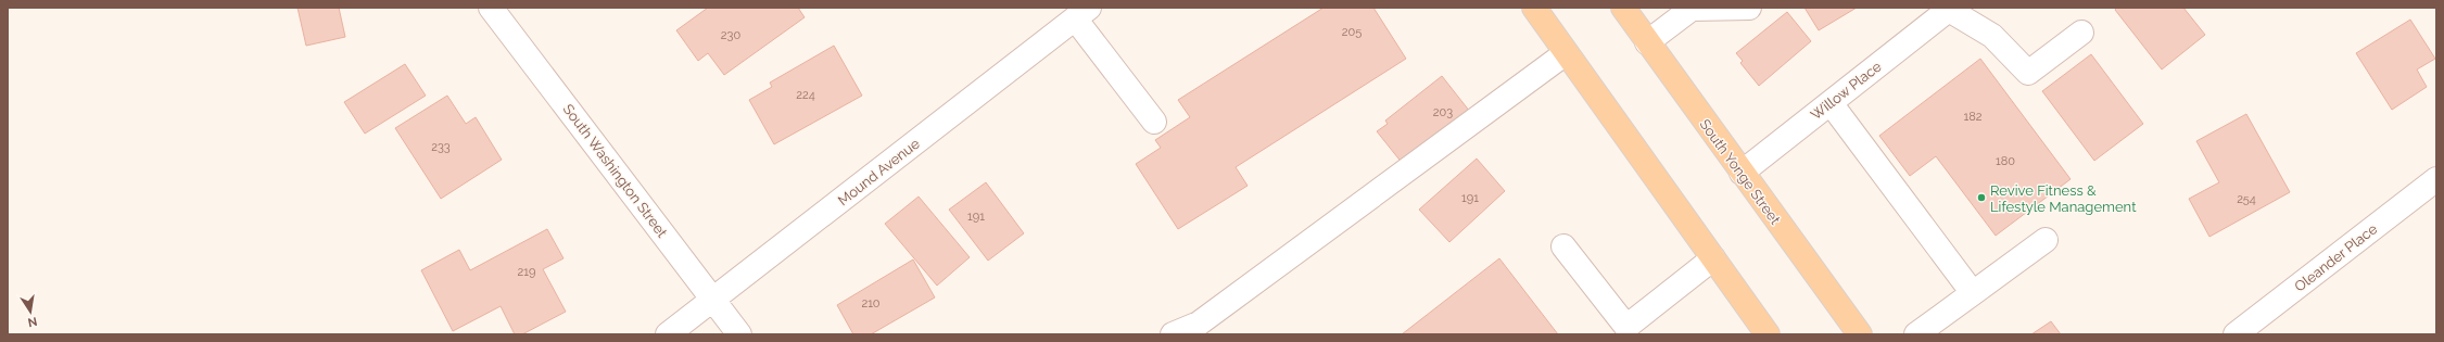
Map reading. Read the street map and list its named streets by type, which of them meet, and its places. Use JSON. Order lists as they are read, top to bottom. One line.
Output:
{"streets":{"main road":["South Yonge Street"],"street":["Willow Place","South Washington Street","Mound Avenue","Oleander Place"]},"crossings":[["Willow Place","South Yonge Street"],["South Washington Street","Mound Avenue"]],"places":["Revive Fitness & Lifestyle Management"],"house_numbers":["205","230","224","203","182","233","180","191","254","191","219","210"],"north":"bottom"}
